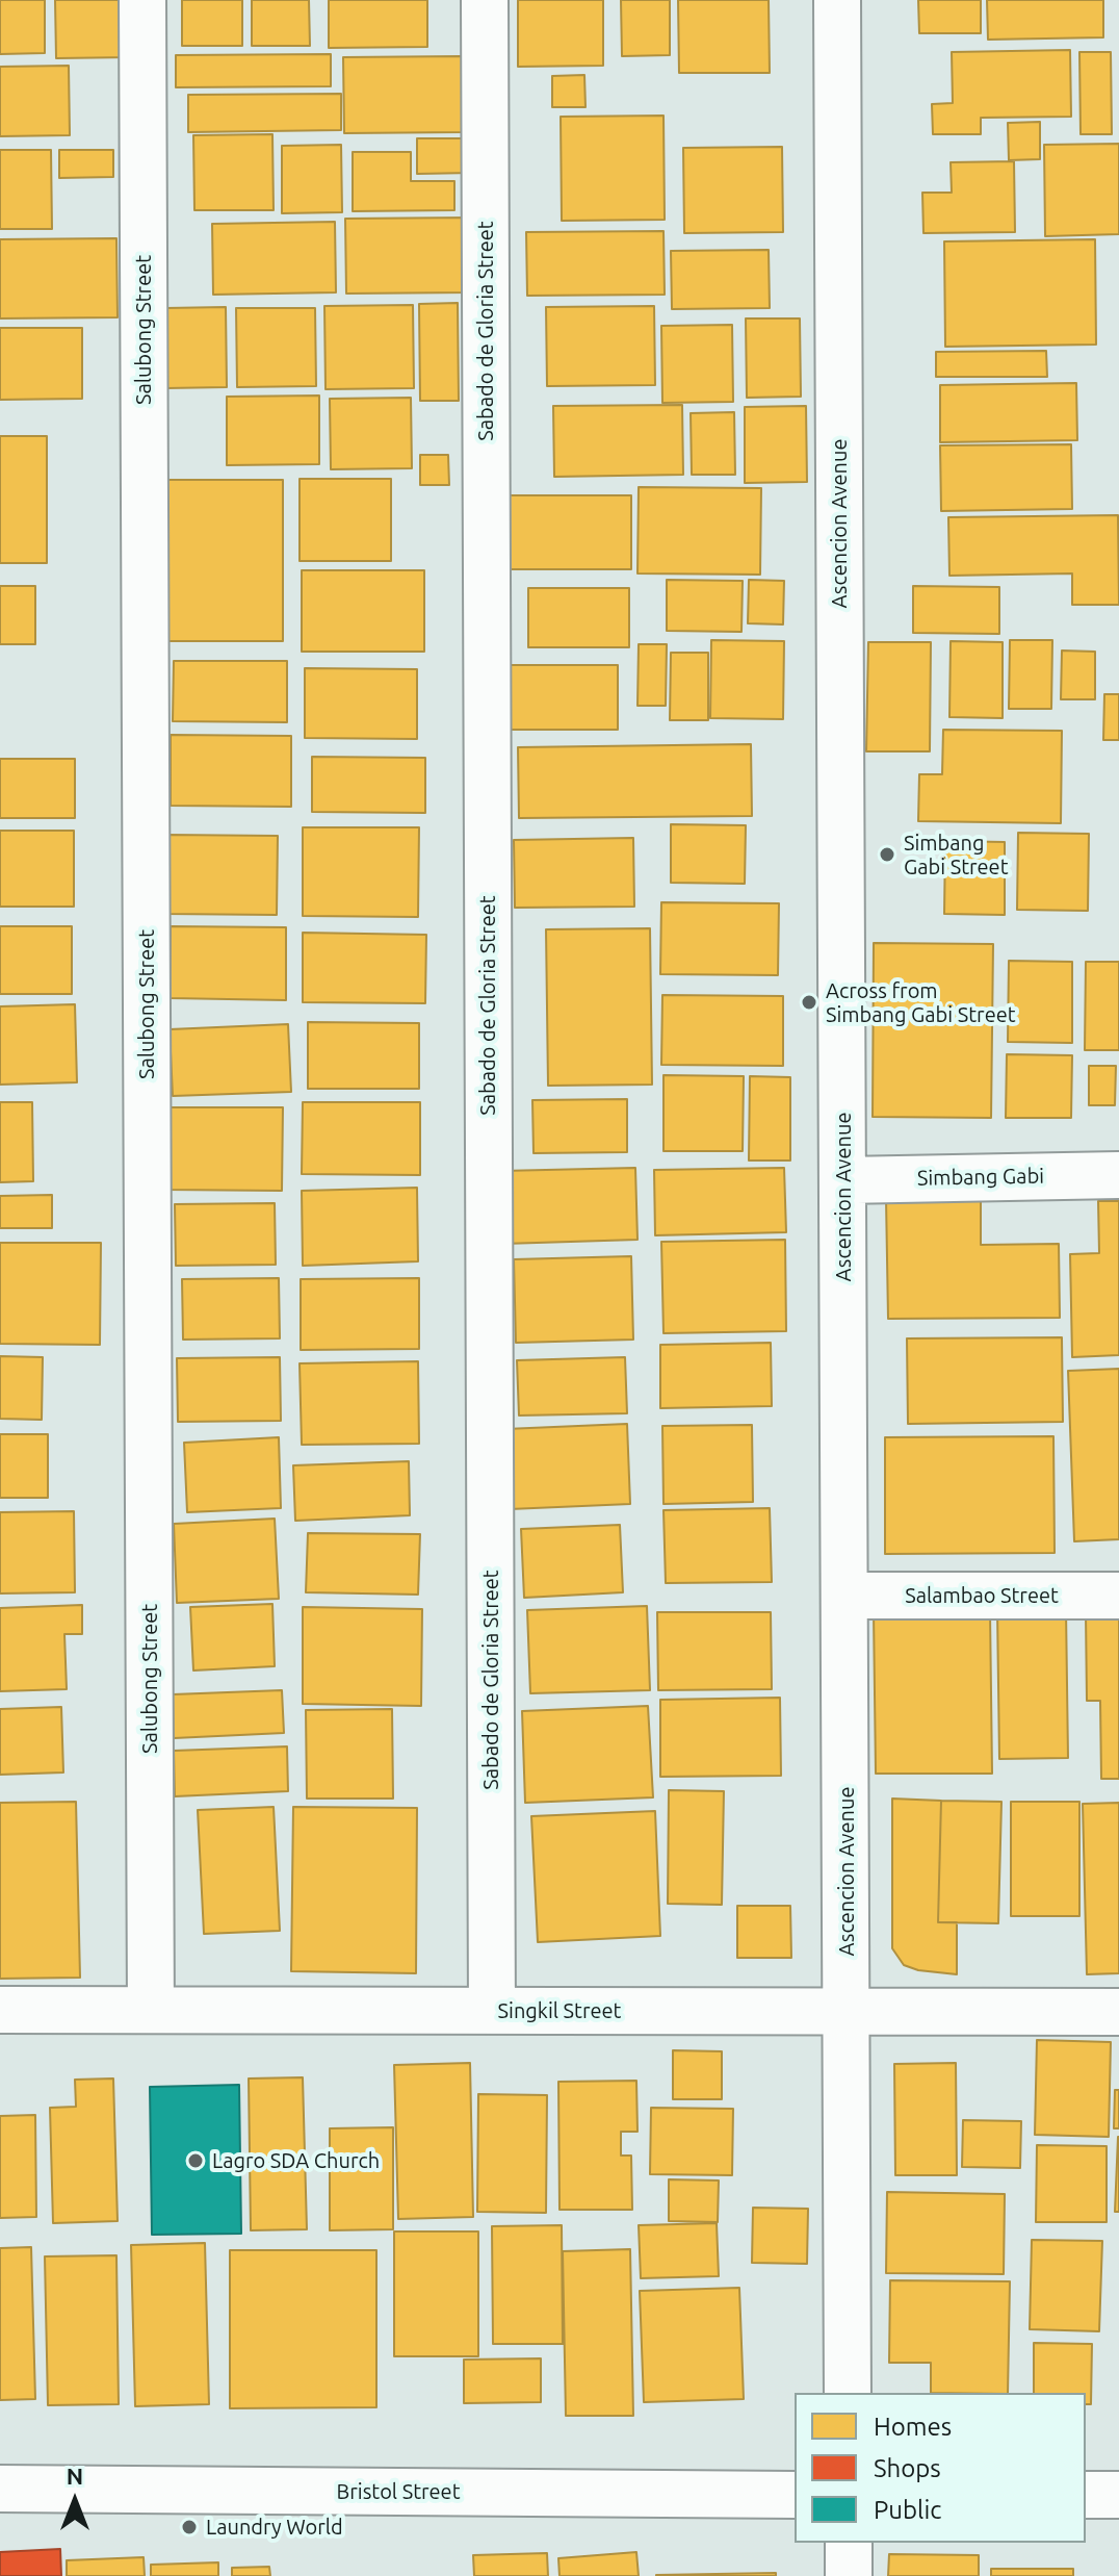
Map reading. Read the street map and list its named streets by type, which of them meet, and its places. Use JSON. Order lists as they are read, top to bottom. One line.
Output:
{"streets":{"street":["Salubong Street","Sabado de Gloria Street","Ascencion Avenue","Simbang Gabi","Salambao Street","Singkil Street","Bristol Street"]},"crossings":[["Salubong Street","Singkil Street"],["Sabado de Gloria Street","Singkil Street"],["Ascencion Avenue","Simbang Gabi"],["Ascencion Avenue","Salambao Street"],["Ascencion Avenue","Singkil Street"]],"places":["Simbang Gabi Street","Across from Simbang Gabi Street","Lagro SDA Church","Laundry World"],"legend":["Homes","Shops","Public"],"north":"top"}
